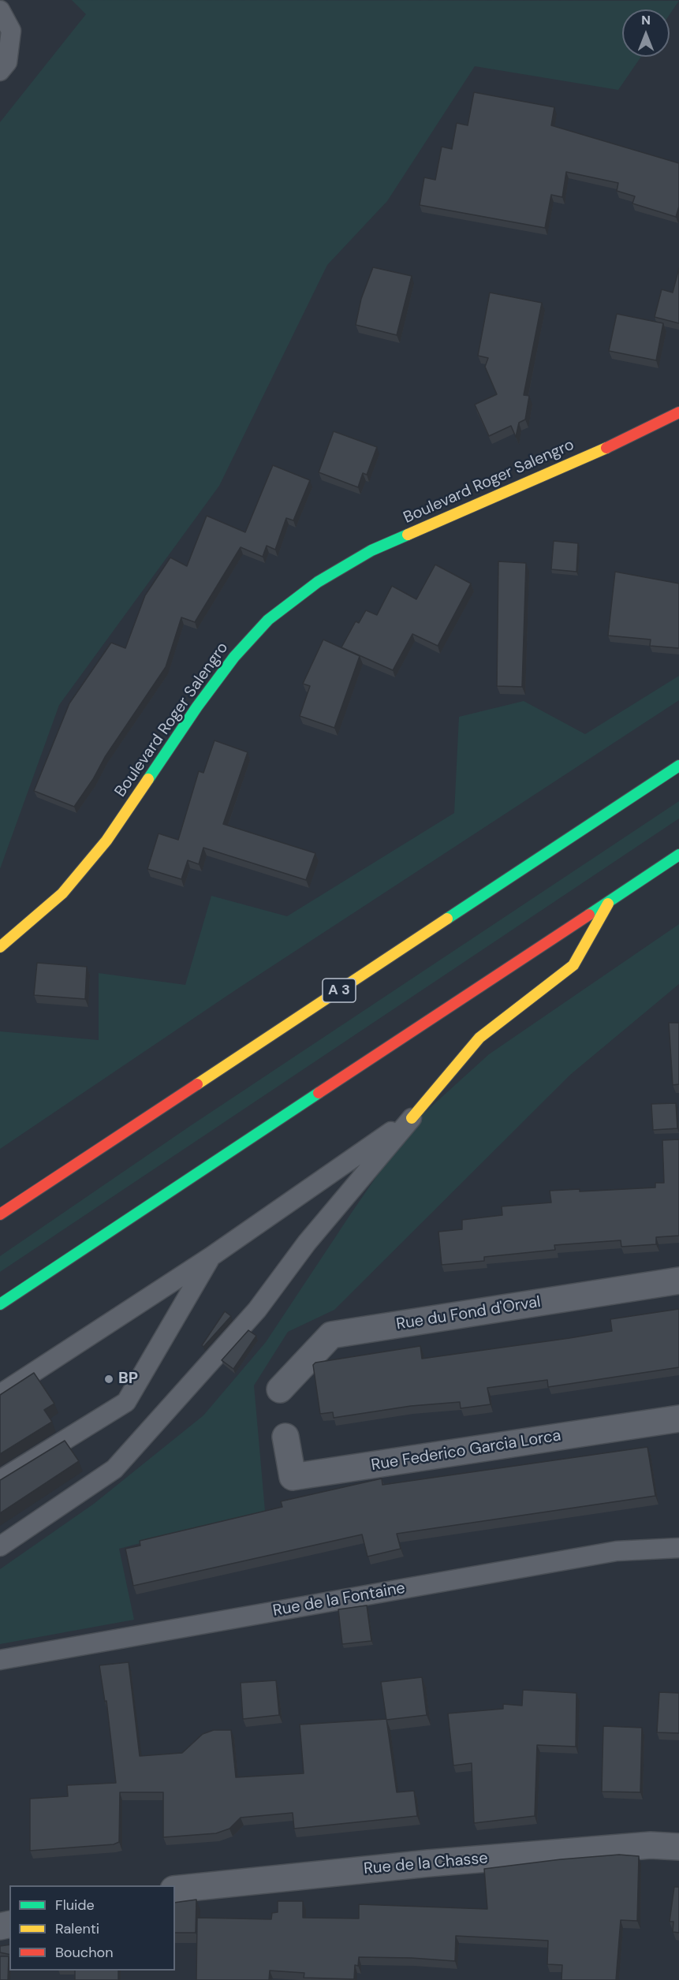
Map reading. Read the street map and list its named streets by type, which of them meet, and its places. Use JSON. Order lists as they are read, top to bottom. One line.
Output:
{"streets":{"main road":["Boulevard Roger Salengro","A 3"],"street":["Rue du Fond d'Orval","Rue Federico Garcia Lorca","Rue de la Chasse"],"lane":["Rue de la Fontaine"]},"places":["BP"],"legend":["Fluide","Ralenti","Bouchon"],"north":"top"}
